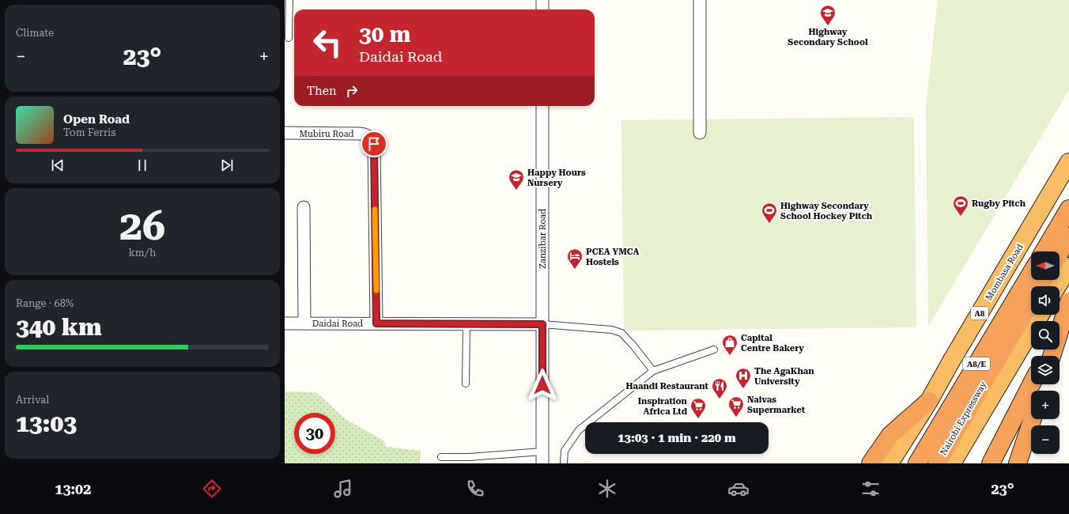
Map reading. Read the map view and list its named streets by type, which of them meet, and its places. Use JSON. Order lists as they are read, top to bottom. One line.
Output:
{"streets":{"highway":["Mombasa Road","A8","A8/E","Nairobi Expressway"],"street":["Mubiru Road","Zanzibar Road","Daidai Road"]},"crossings":[["Mubiru Road","Daidai Road"],["Zanzibar Road","Daidai Road"]],"places":{"school or university":["Highway Secondary School","Happy Hours Nursery"],"sports":["Rugby Pitch","Highway Secondary School Hockey Pitch"],"hotel":["PCEA YMCA Hostels"],"shop":["Capital Centre Bakery"],"hospital":["The AgaKhan University"],"restaurant":["Haandi Restaurant"],"supermarket":["Naivas Supermarket","Inspiration Africa Ltd"]},"north":"left","page":{"tile":["Climate",["26","km/h"],["Range · 68%","340 km"],["Arrival","13:03"]],"turn":["30 m","Daidai Road"],"heat":["−","23°","+"],"then":"Then","song":["Open Road","Tom Ferris"],"map_buttons":["+","−"],"limit":"30","trip":"13:03 · 1 min · 220 m","tabs":["13:02","23°"]}}
